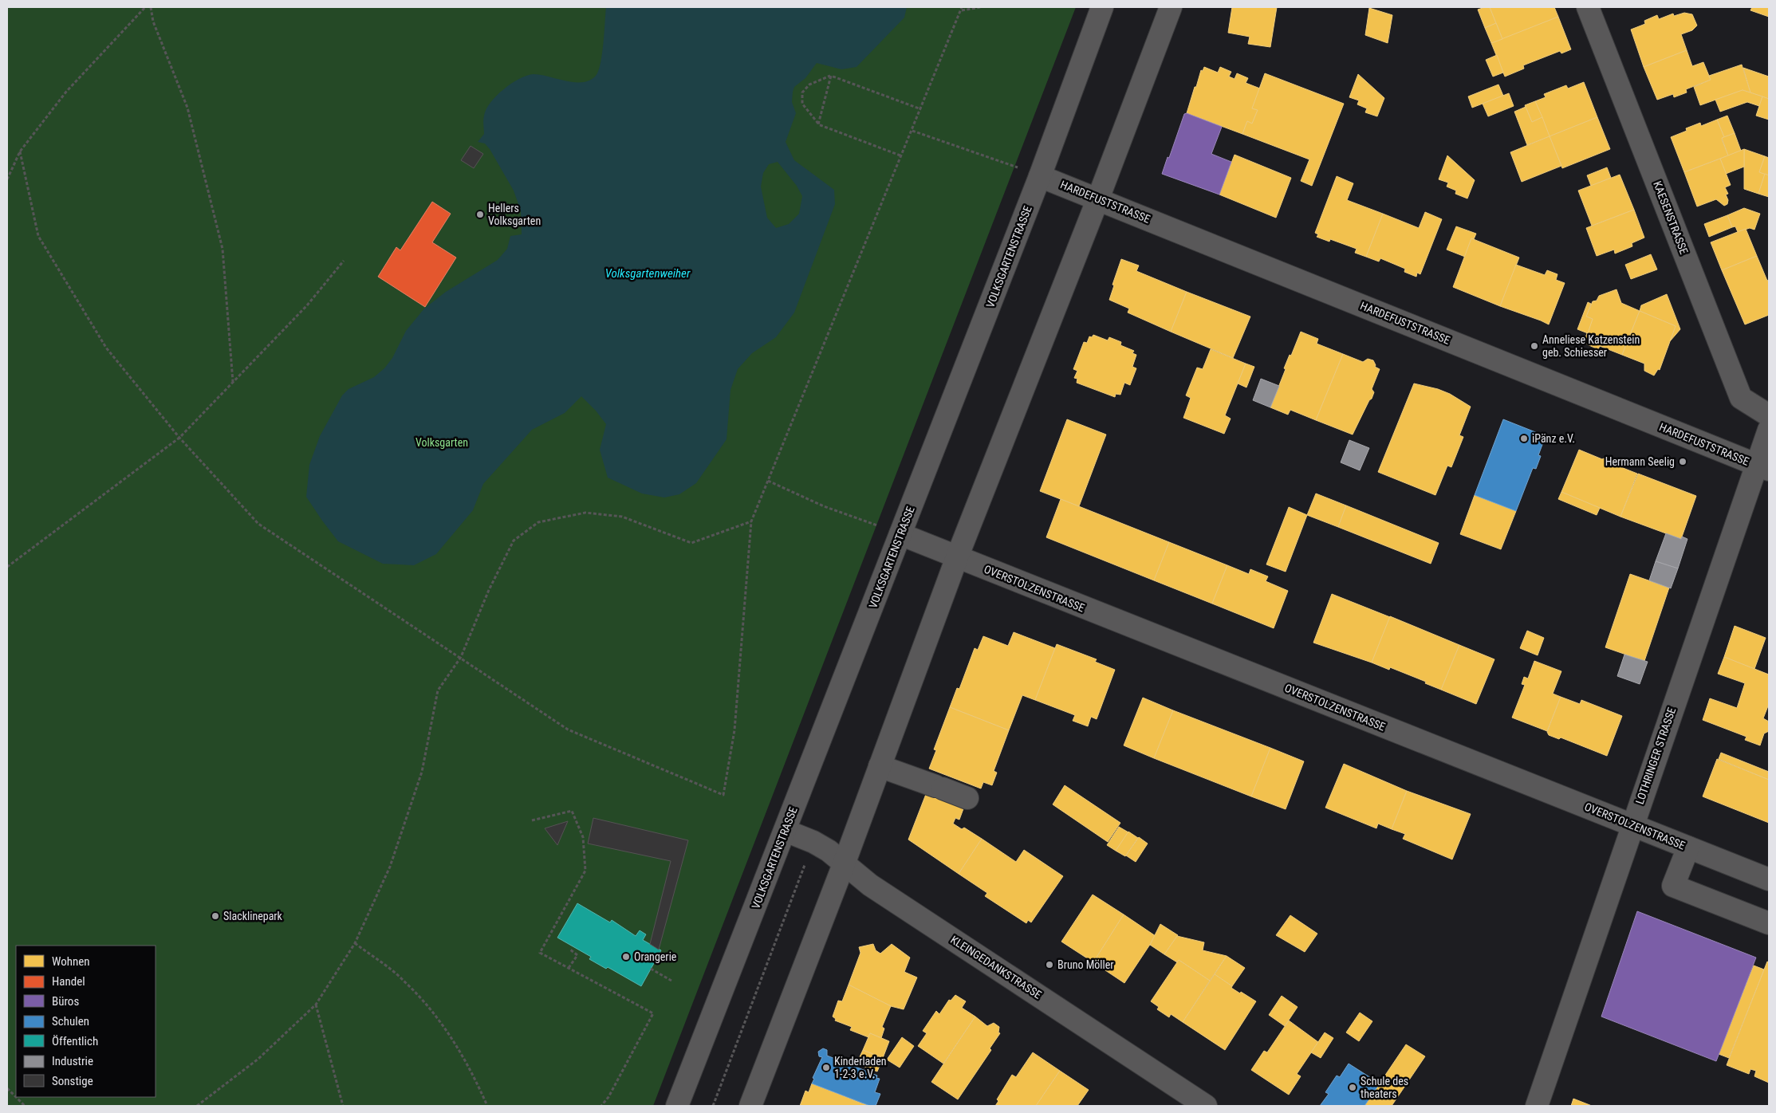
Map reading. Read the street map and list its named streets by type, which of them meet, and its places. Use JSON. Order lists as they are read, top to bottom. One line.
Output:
{"streets":{"street":["HARDEFUSTSTRASSE","KAESENSTRASSE","VOLKSGARTENSTRASSE","OVERSTOLZENSTRASSE","LOTHRINGER STRASSE","KLEINGEDANKSTRASSE"]},"crossings":[["HARDEFUSTSTRASSE","VOLKSGARTENSTRASSE"],["HARDEFUSTSTRASSE","LOTHRINGER STRASSE"],["VOLKSGARTENSTRASSE","OVERSTOLZENSTRASSE"],["VOLKSGARTENSTRASSE","KLEINGEDANKSTRASSE"],["OVERSTOLZENSTRASSE","LOTHRINGER STRASSE"]],"water":["Volksgartenweiher"],"parks":["Volksgarten"],"places":["Hellers Volksgarten","Anneliese Katzenstein geb. Schiesser","iPänz e.V.","Hermann Seelig","Slacklinepark","Orangerie","Bruno Möller","Kinderladen 1-2-3 e.V.","Schule des theaters"],"legend":["Wohnen","Handel","Büros","Schulen","Öffentlich","Industrie","Sonstige"]}
